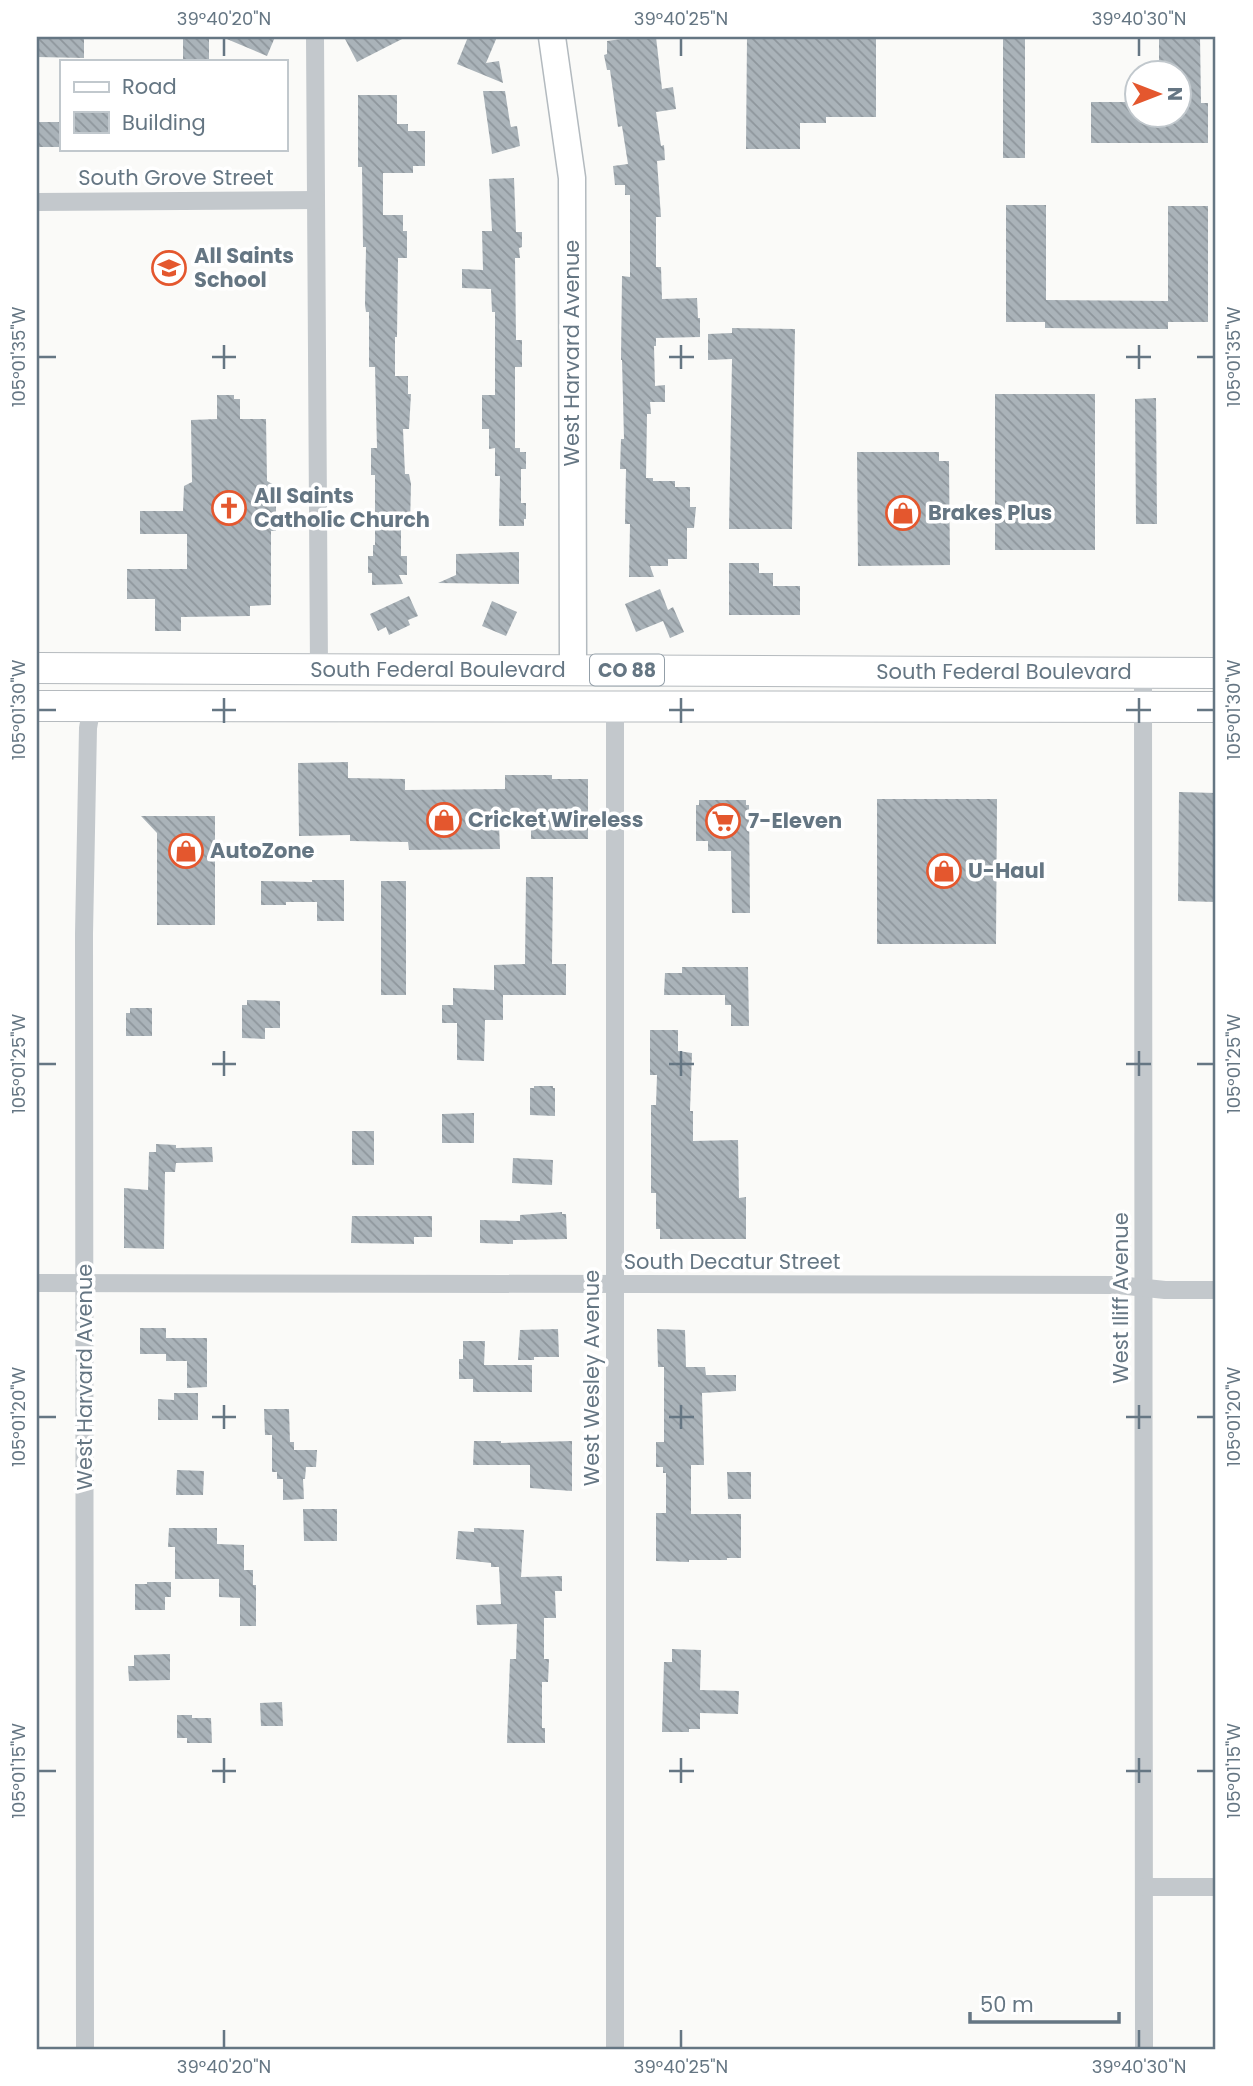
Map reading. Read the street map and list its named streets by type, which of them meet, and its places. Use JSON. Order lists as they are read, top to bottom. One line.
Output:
{"streets":{"main road":["South Federal Boulevard","CO 88"],"street":["South Grove Street","West Harvard Avenue","South Decatur Street","West Iliff Avenue","West Wesley Avenue"]},"crossings":[["West Harvard Avenue","South Federal Boulevard"],["West Harvard Avenue","South Decatur Street"],["South Federal Boulevard","West Iliff Avenue"],["South Federal Boulevard","West Wesley Avenue"],["South Decatur Street","West Iliff Avenue"],["South Decatur Street","West Wesley Avenue"]],"places":{"school or university":["All Saints School"],"church":["All Saints Catholic Church"],"shop":["Brakes Plus","Cricket Wireless","AutoZone","U-Haul"],"supermarket":["7-Eleven"]},"legend":["Road","Building"],"scale_bar":"50 m","north":"right","coordinates":["39°40'20\"N","39°40'25\"N","39°40'30\"N","105°01'35\"W","105°01'30\"W","105°01'25\"W","105°01'20\"W","105°01'15\"W"]}
